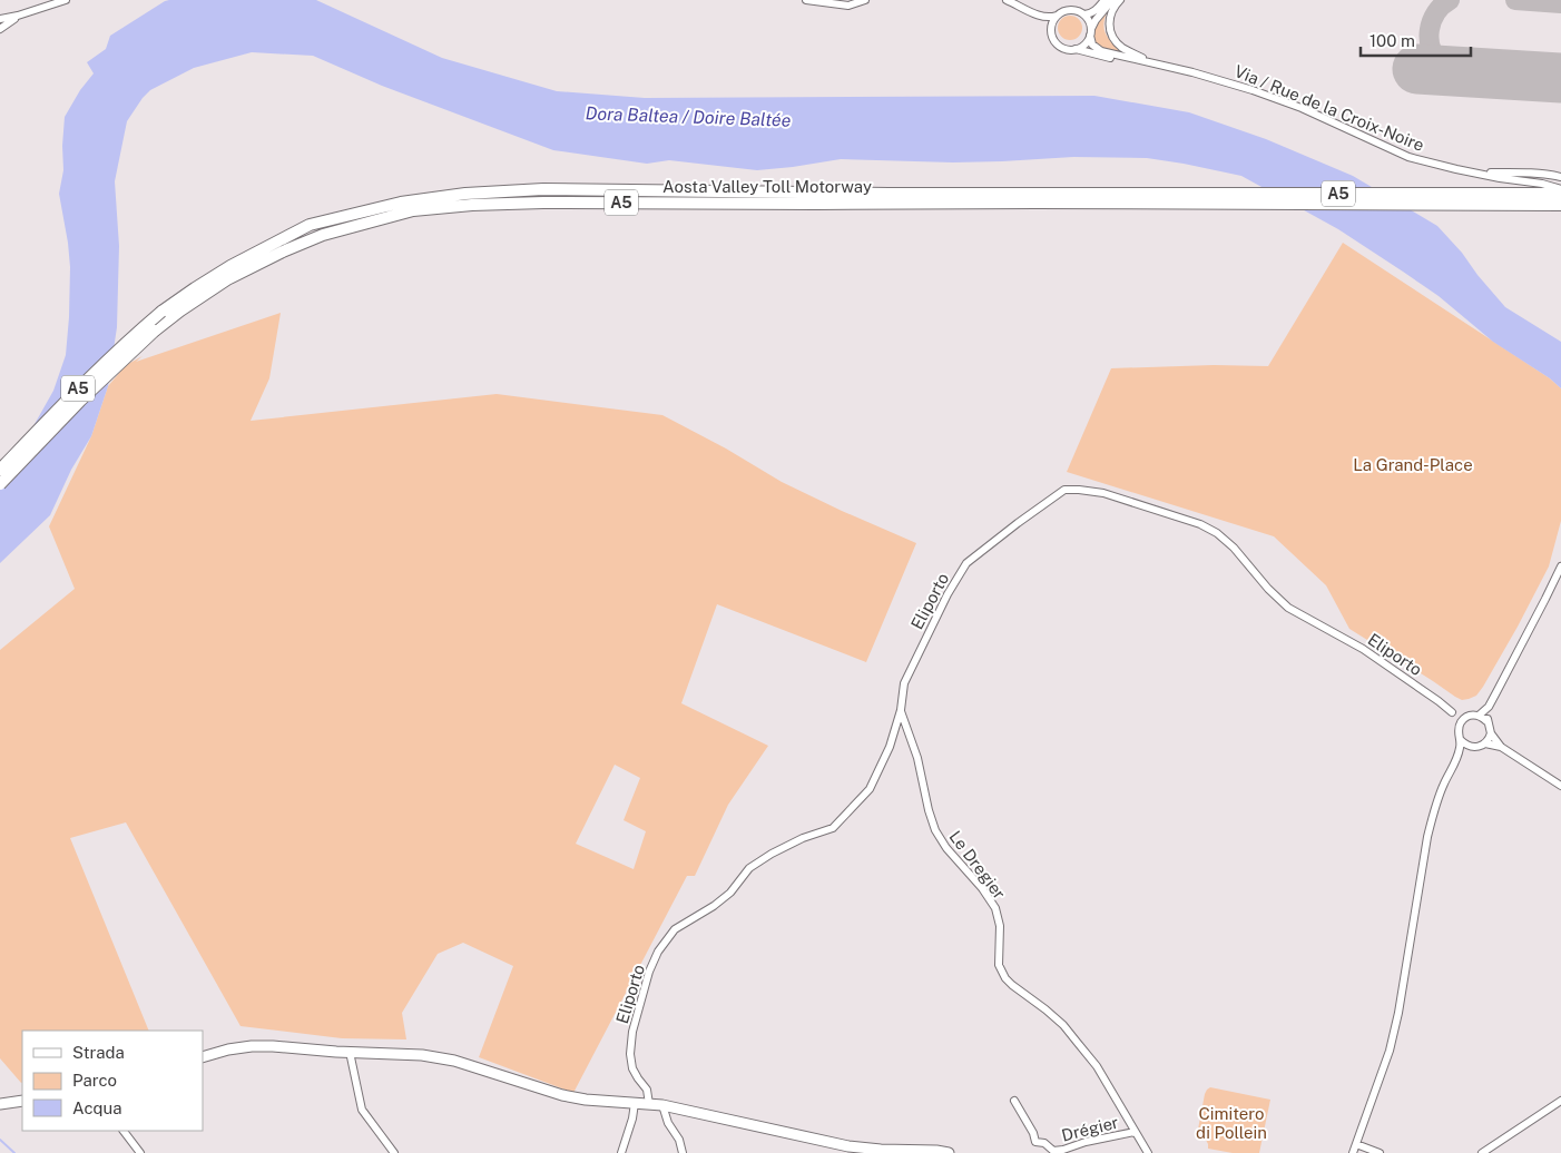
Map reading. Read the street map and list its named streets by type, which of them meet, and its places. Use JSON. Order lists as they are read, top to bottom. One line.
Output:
{"streets":{"highway":["Aosta Valley Toll Motorway","A5"],"street":["Via / Rue de la Croix-Noire","Eliporto","Le Dregier","Drégier"]},"crossings":[["Eliporto","Le Dregier"],["Le Dregier","Drégier"]],"water":["Dora Baltea / Doire Baltée"],"parks":["La Grand-Place","Cimitero di Pollein"],"legend":["Strada","Parco","Acqua"],"scale_bar":"100 m"}
